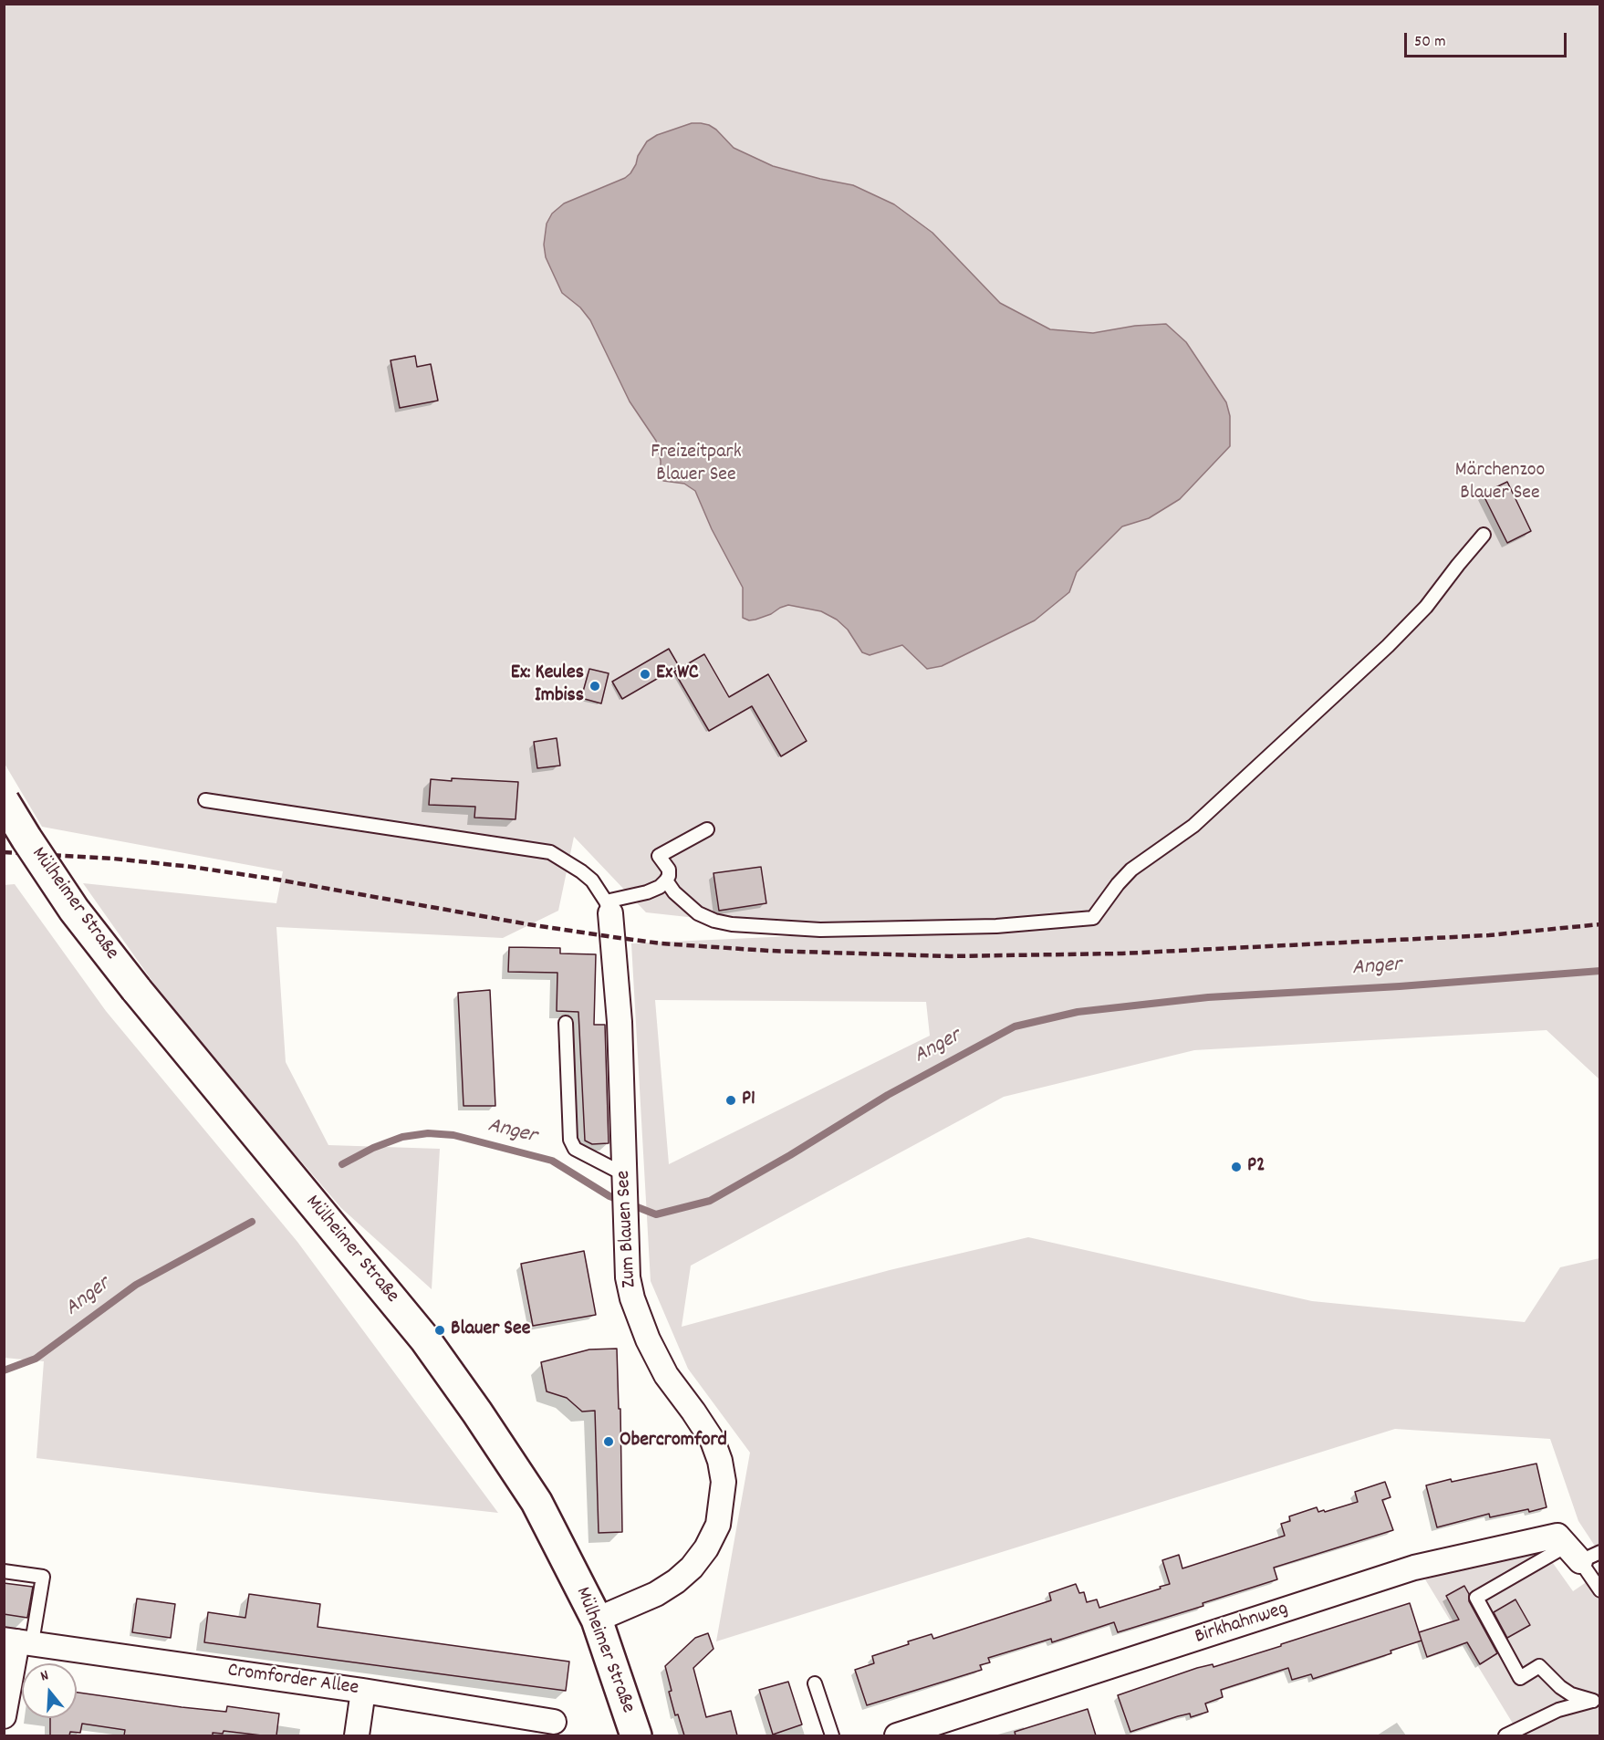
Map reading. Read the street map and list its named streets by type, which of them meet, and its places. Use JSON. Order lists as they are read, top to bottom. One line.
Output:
{"streets":{"main road":["Mülheimer Straße"],"street":["Zum Blauen See","Birkhahnweg","Cromforder Allee"]},"crossings":[["Mülheimer Straße","Zum Blauen See"]],"water":["Anger"],"parks":["Freizeitpark Blauer See","Märchenzoo Blauer See"],"places":["Ex WC","Ex: Keules Imbiss","P1","P2","Blauer See","Obercromford"],"scale_bar":"50 m","north":"top"}
